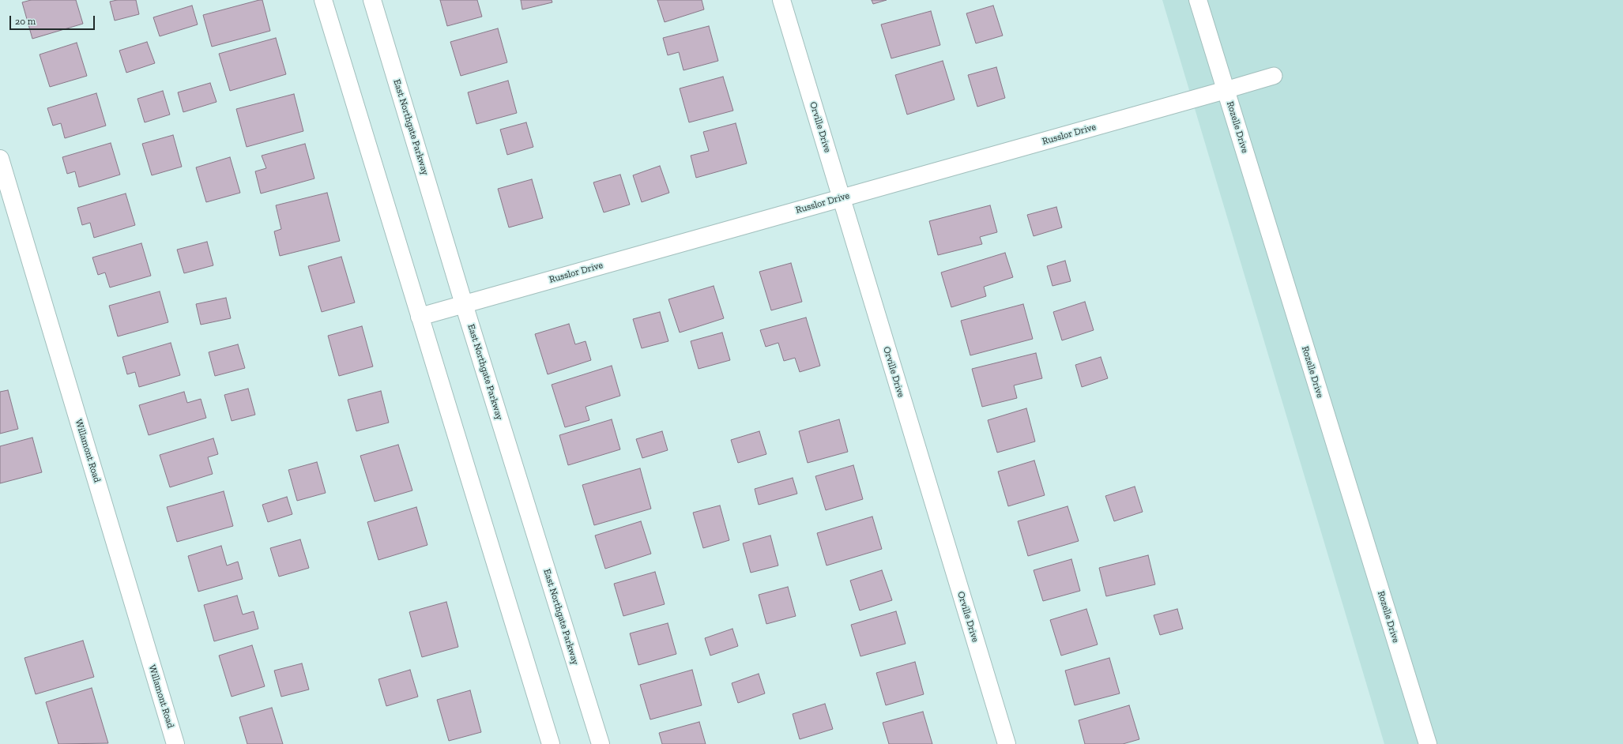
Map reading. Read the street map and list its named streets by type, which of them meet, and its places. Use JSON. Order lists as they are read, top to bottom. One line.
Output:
{"streets":{"street":["East Northgate Parkway","Orville Drive","Rozelle Drive","Russlor Drive","Willamont Road"]},"crossings":[["East Northgate Parkway","Russlor Drive"],["Orville Drive","Russlor Drive"],["Rozelle Drive","Russlor Drive"]],"scale_bar":"20 m"}
